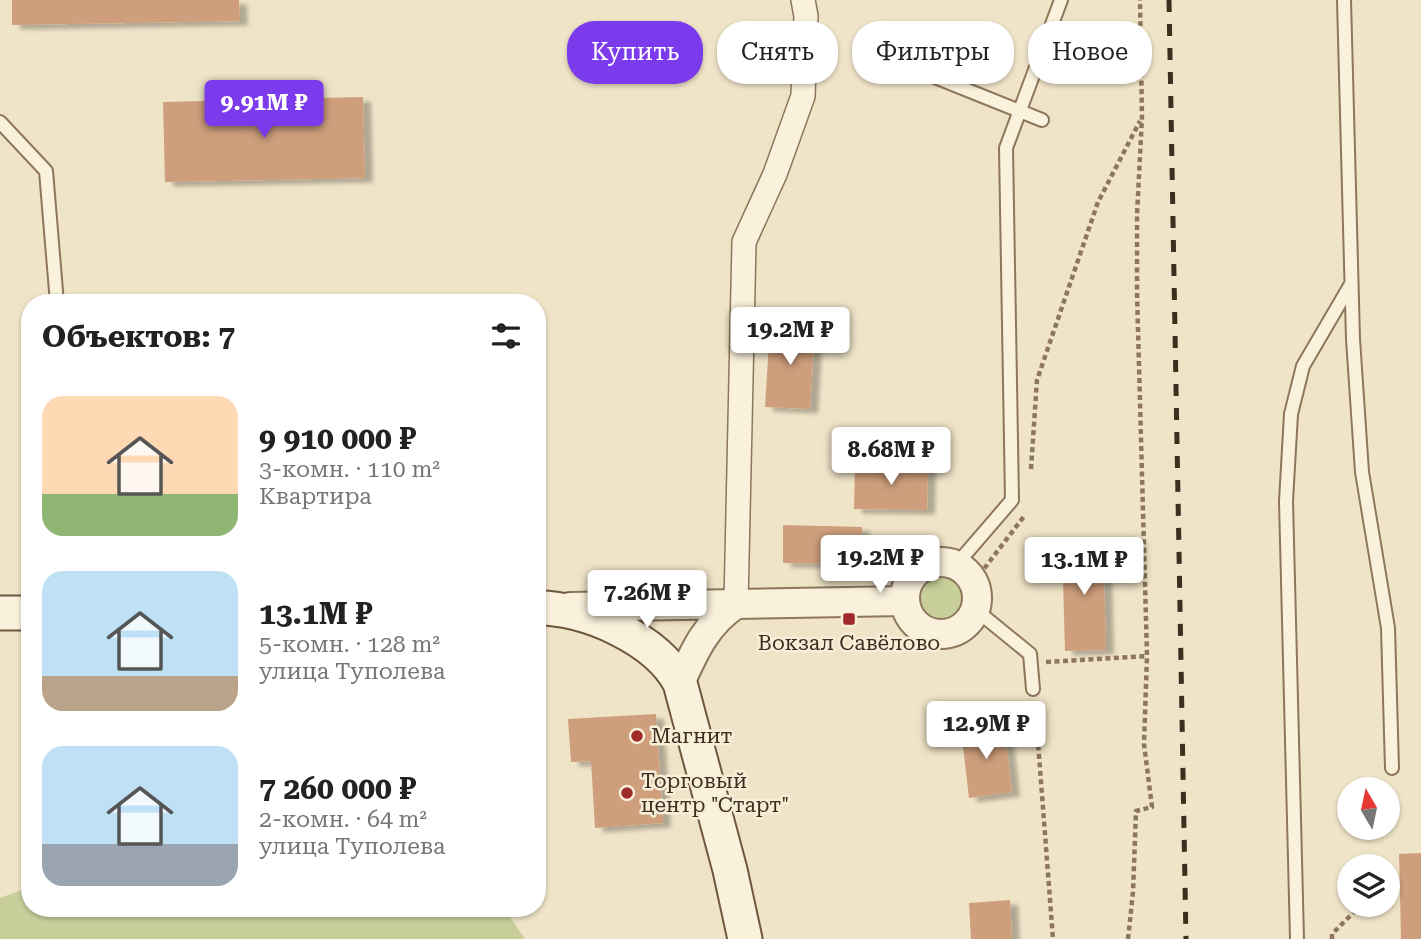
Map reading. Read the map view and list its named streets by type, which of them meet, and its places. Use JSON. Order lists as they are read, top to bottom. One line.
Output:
{"places":{"transit":["Вокзал Савёлово"],"other":["Магнит","Торговый центр \"Старт\""]},"north":"top","page":{"chip":["Купить","Снять","Фильтры","Новое"],"price":["9.91M ₽","19.2M ₽","8.68M ₽","19.2M ₽","13.1M ₽","7.26M ₽","12.9M ₽"],"heading":"Объектов: 7","list":[{"name":"9 910 000 ₽","note":"3-комн. · 110 m² · Квартира"},{"name":"13.1M ₽","note":"5-комн. · 128 m² · улица Туполева"},{"name":"7 260 000 ₽","note":"2-комн. · 64 m² · улица Туполева"}]}}
